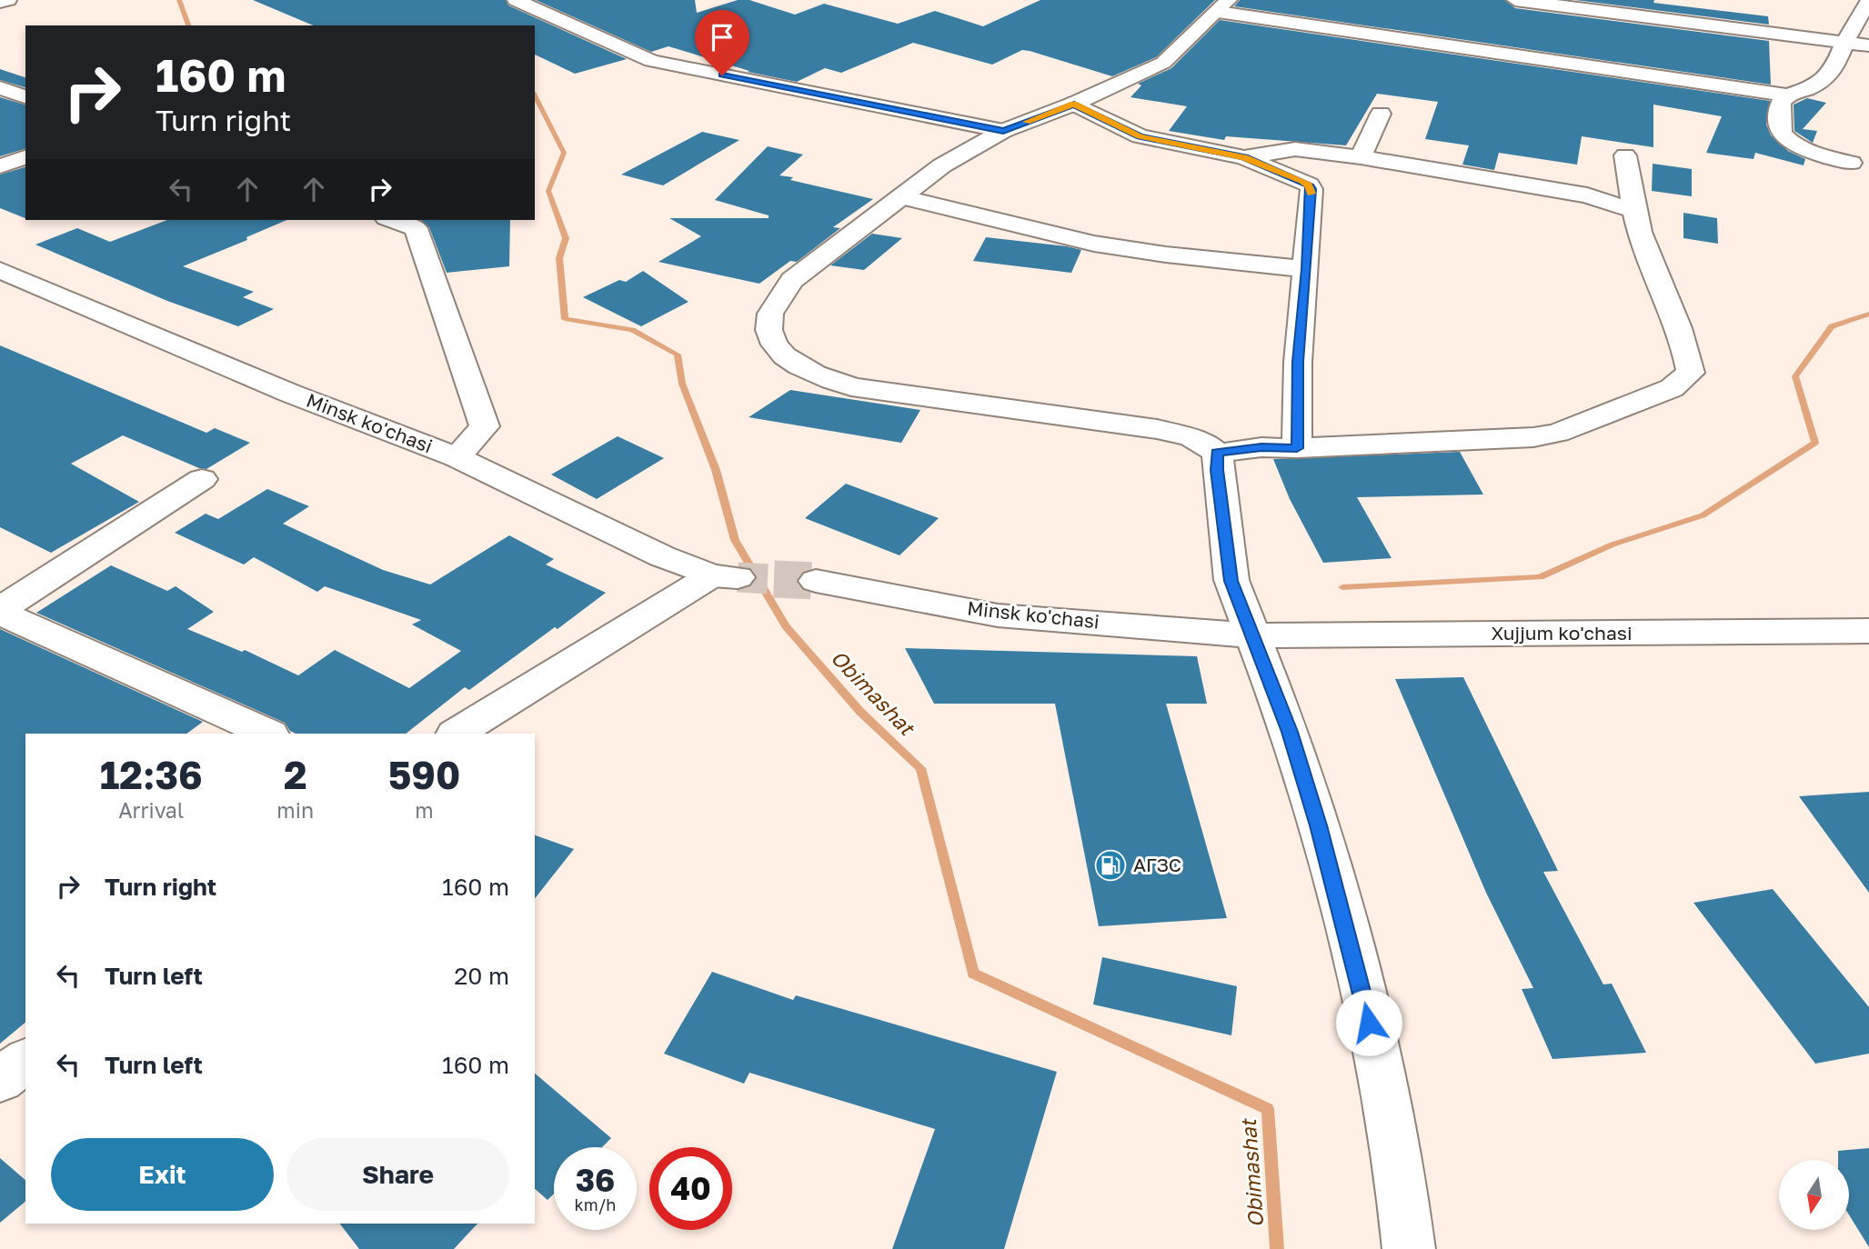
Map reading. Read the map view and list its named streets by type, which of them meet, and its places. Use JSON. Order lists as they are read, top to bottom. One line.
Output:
{"streets":{"street":["Minsk ko'chasi","Xujjum ko'chasi"]},"crossings":[["Minsk ko'chasi","Xujjum ko'chasi"]],"water":["Obimashat"],"places":{"fuel station":["АГЗС"]},"north":"bottom","page":{"turn":["160 m","Turn right"],"eta":["12:36","Arrival","2","min","590","m"],"list":[{"name":"Turn right","value":"160 m"},{"name":"Turn left","value":"20 m"},{"name":"Turn left","value":"160 m"}],"buttons":["Exit","Share"],"speed":"36 km/h","limit":"40"}}
